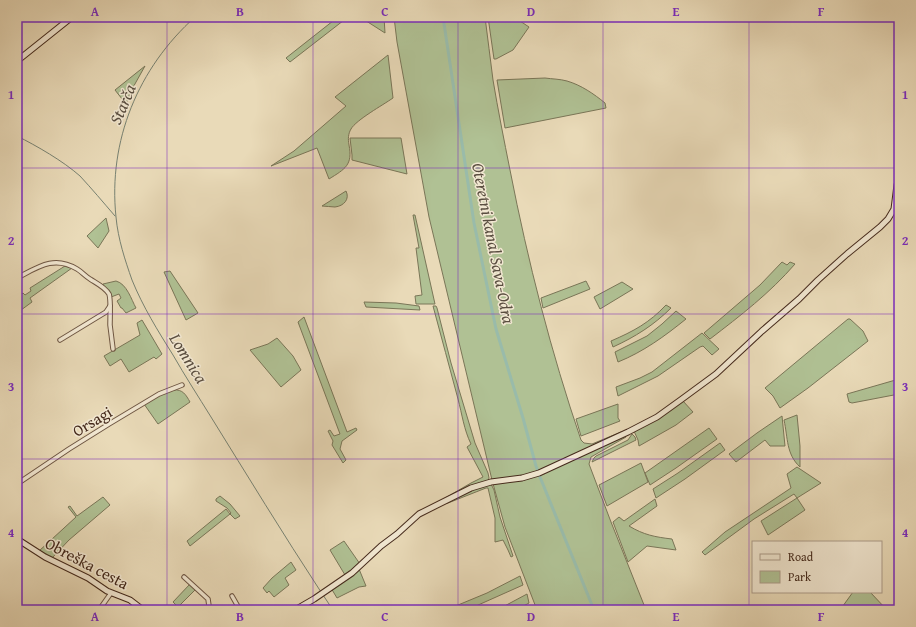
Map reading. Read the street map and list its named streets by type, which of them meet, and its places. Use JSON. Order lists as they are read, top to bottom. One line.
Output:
{"streets":{"street":["Orsagi","Obreška cesta"]},"water":["Starča","Oteretni kanal Sava-Odra","Lomnica"],"legend":["Road","Park"],"grid":{"columns":["A","B","C","D","E","F"],"rows":["1","2","3","4"]}}
